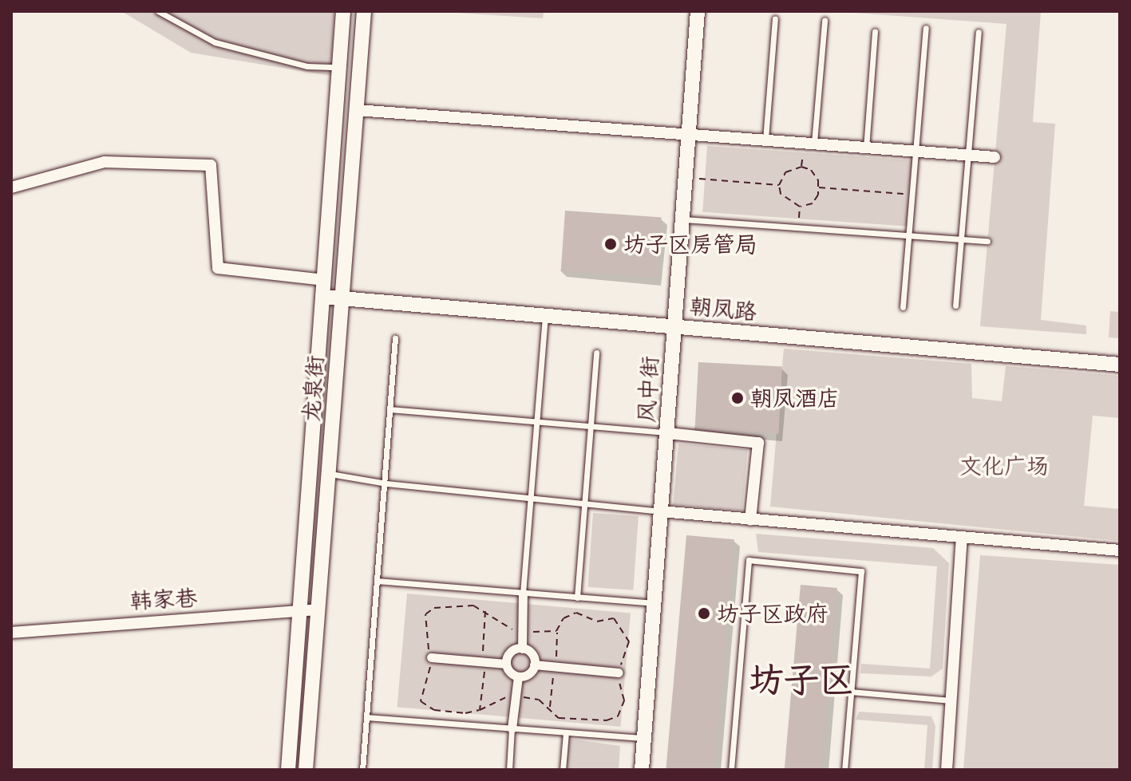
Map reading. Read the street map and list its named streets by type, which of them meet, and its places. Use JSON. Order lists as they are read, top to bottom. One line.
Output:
{"streets":{"street":["朝凤路","龙泉街","风中街","韩家巷"]},"crossings":[["朝凤路","龙泉街"],["朝凤路","风中街"],["龙泉街","韩家巷"]],"districts":["坊子区"],"parks":["文化广场"],"places":["坊子区房管局","朝凤酒店","坊子区政府"]}
